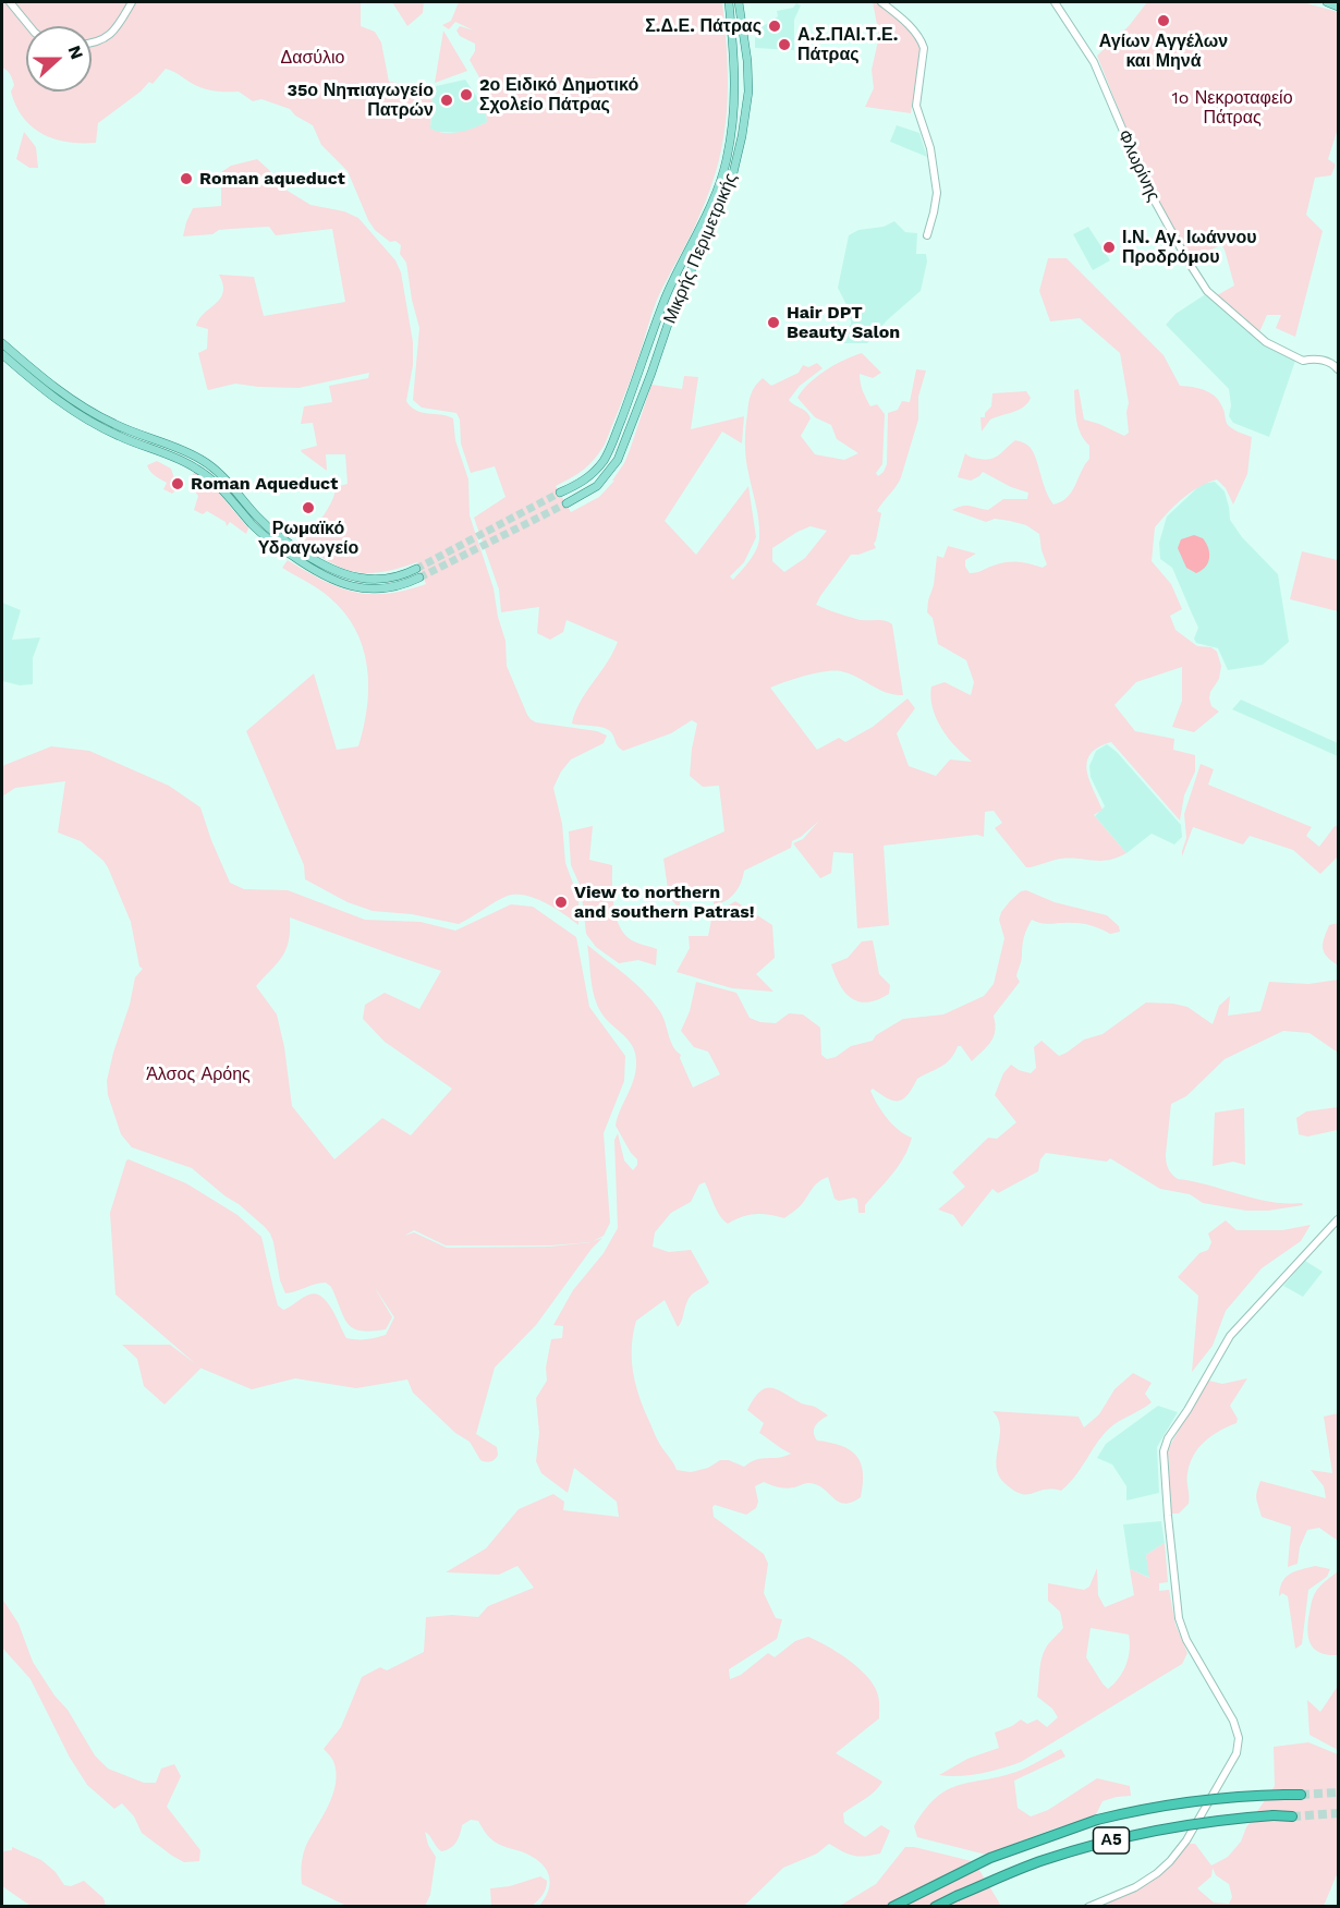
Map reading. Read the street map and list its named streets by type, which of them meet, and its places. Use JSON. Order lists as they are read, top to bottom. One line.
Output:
{"streets":{"highway":["Α5"],"main road":["Μικρής Περιμετρικής"],"street":["Φλωρίνης"]},"parks":["Δασύλιο","1o Νεκροταφείο Πάτρας","Άλσος Αρόης"],"places":["Αγίων Αγγέλων και Μηνά","Σ.Δ.Ε. Πάτρας","Α.Σ.ΠΑΙ.Τ.Ε. Πάτρας","2ο Ειδικό Δημοτικό Σχολείο Πάτρας","35ο Νηπιαγωγείο Πατρών","Roman aqueduct","Ι.Ν. Αγ. Ιωάννου Προδρόμου","Hair DPT Beauty Salon","Roman Aqueduct","Ρωμαϊκό Υδραγωγείο","View to northern and southern Patras!"],"north":"right"}
